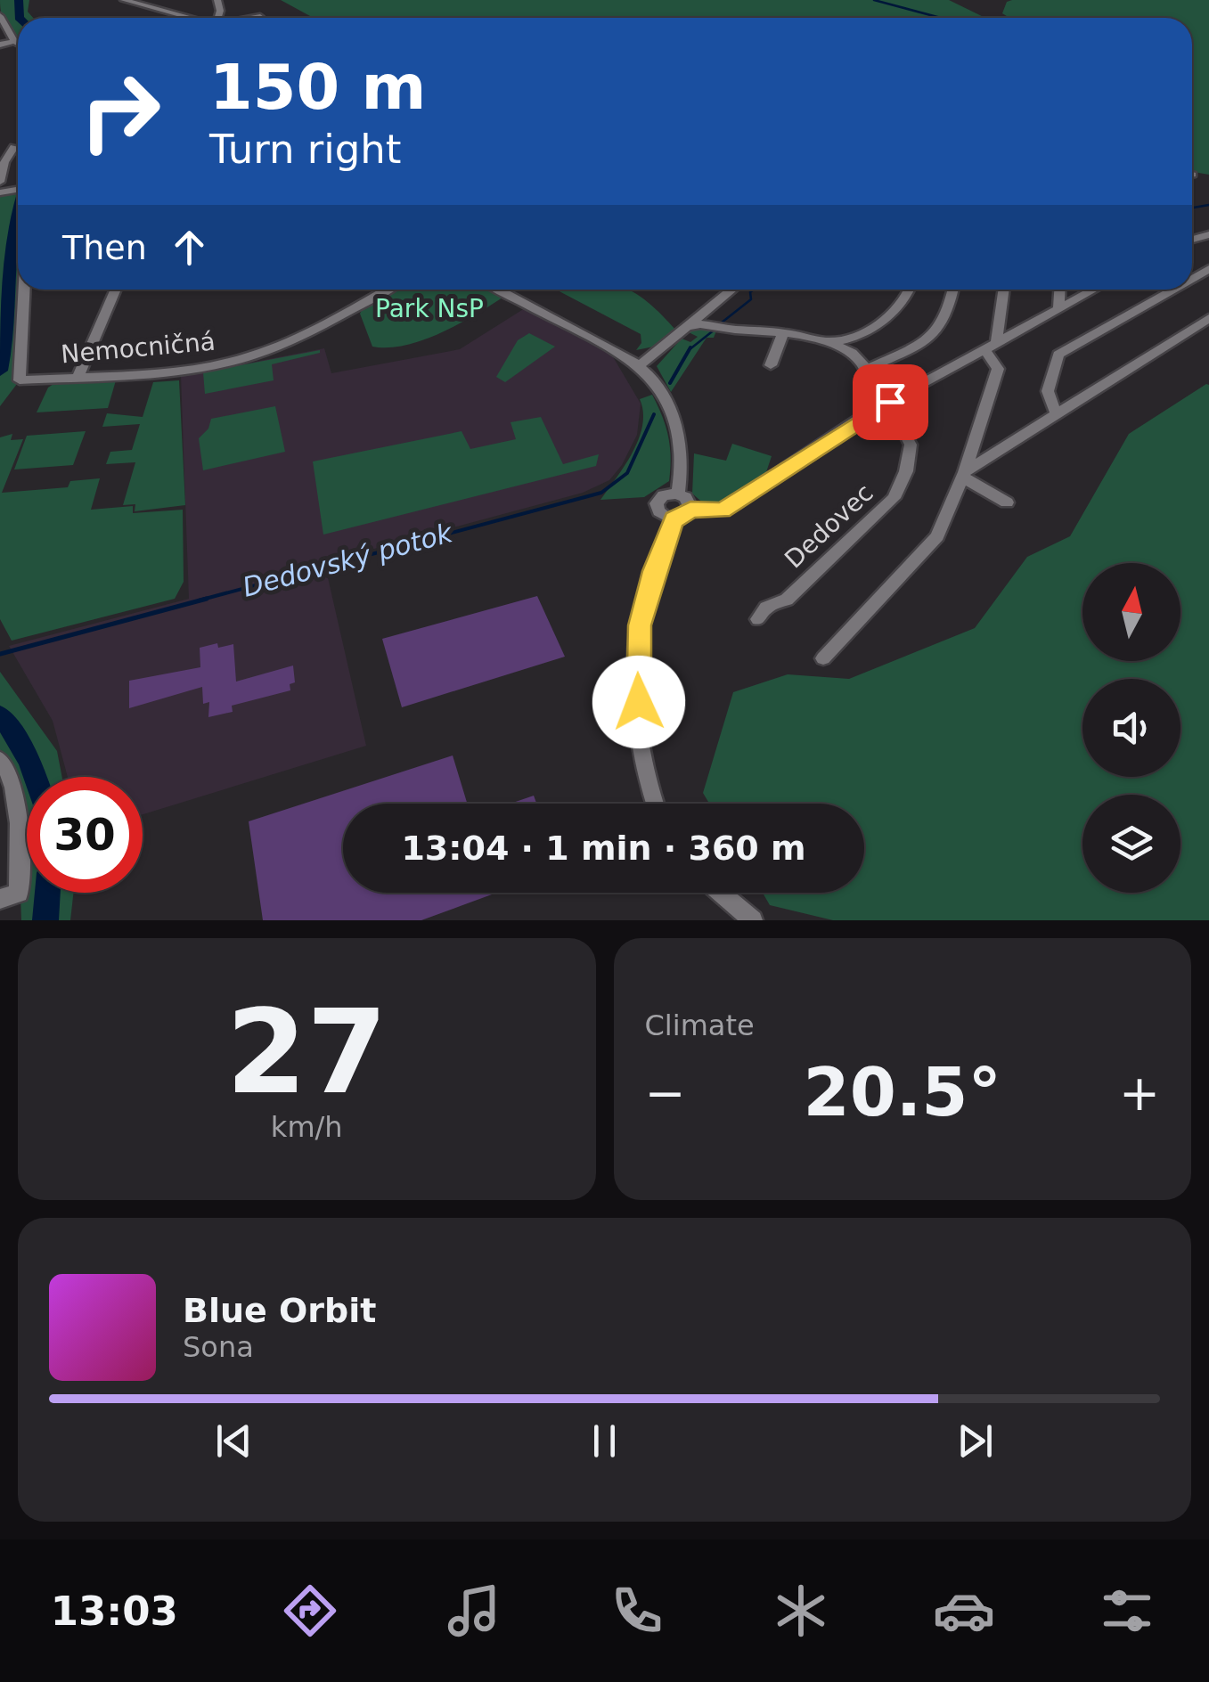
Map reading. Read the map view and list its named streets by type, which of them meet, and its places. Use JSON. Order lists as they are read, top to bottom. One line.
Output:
{"streets":{"street":["Nemocničná","Dedovec"]},"water":["Dedovský potok"],"parks":["Park NsP"],"north":"top","page":{"turn":["150 m","Turn right"],"then":"Then","limit":"30","trip":"13:04 · 1 min · 360 m","tile":[["27","km/h"],"Climate"],"heat":["−","20.5°","+"],"song":["Blue Orbit","Sona"],"tabs":"13:03"}}
